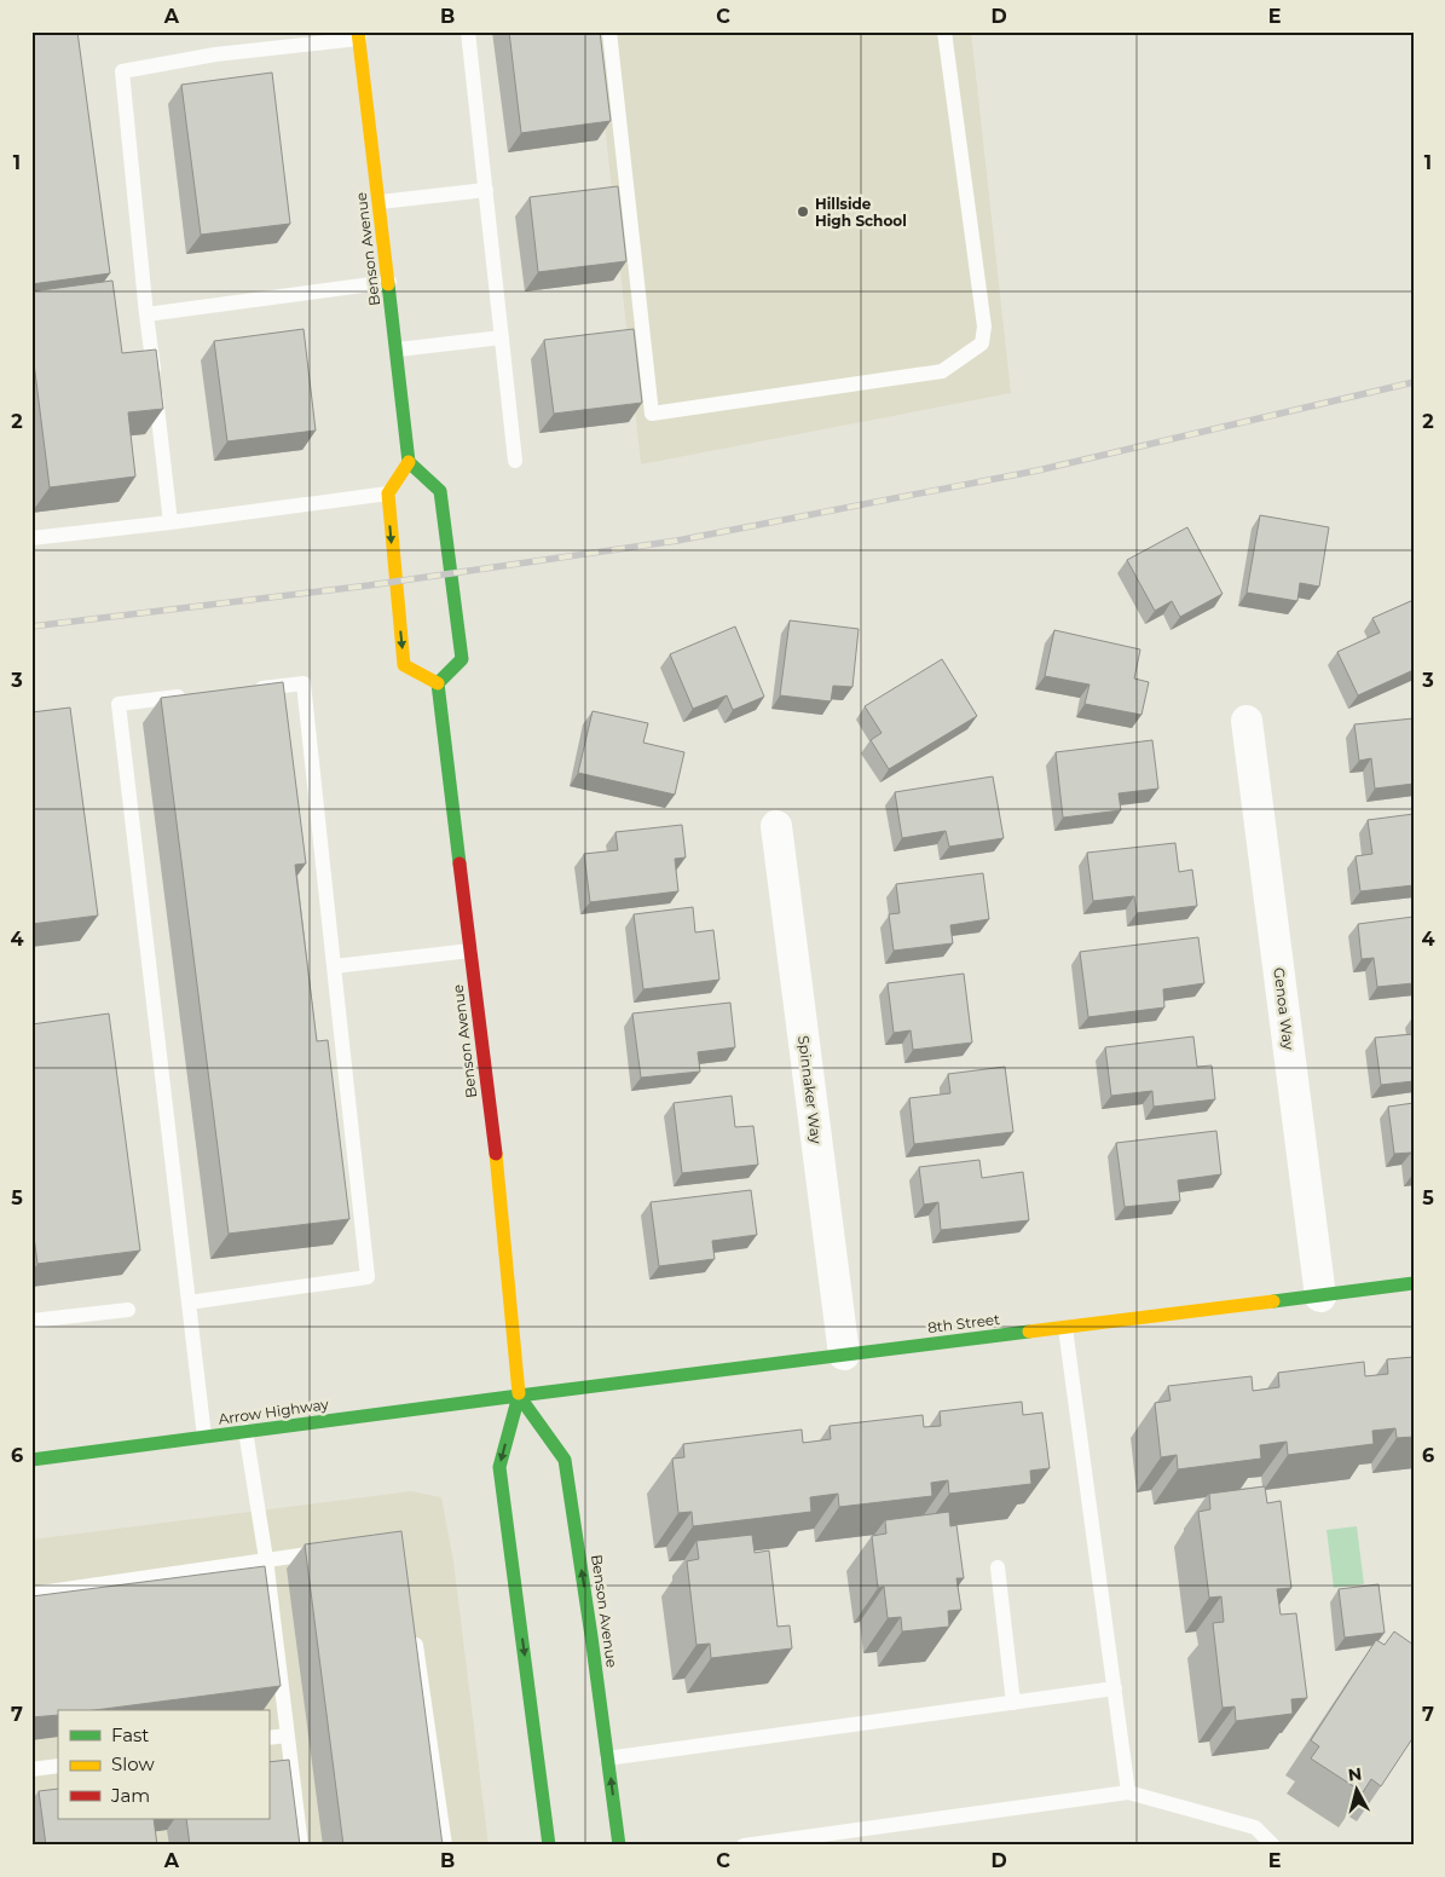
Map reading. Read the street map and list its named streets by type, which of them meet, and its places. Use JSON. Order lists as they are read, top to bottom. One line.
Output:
{"streets":{"main road":["Benson Avenue","8th Street","Arrow Highway"],"street":["Genoa Way","Spinnaker Way"]},"crossings":[["Benson Avenue","8th Street"],["Benson Avenue","Arrow Highway"],["Genoa Way","8th Street"],["Spinnaker Way","8th Street"],["8th Street","Arrow Highway"]],"places":["Hillside High School"],"legend":["Fast","Slow","Jam"],"north":"top","grid":{"columns":["A","B","C","D","E"],"rows":["1","2","3","4","5","6","7"]}}
